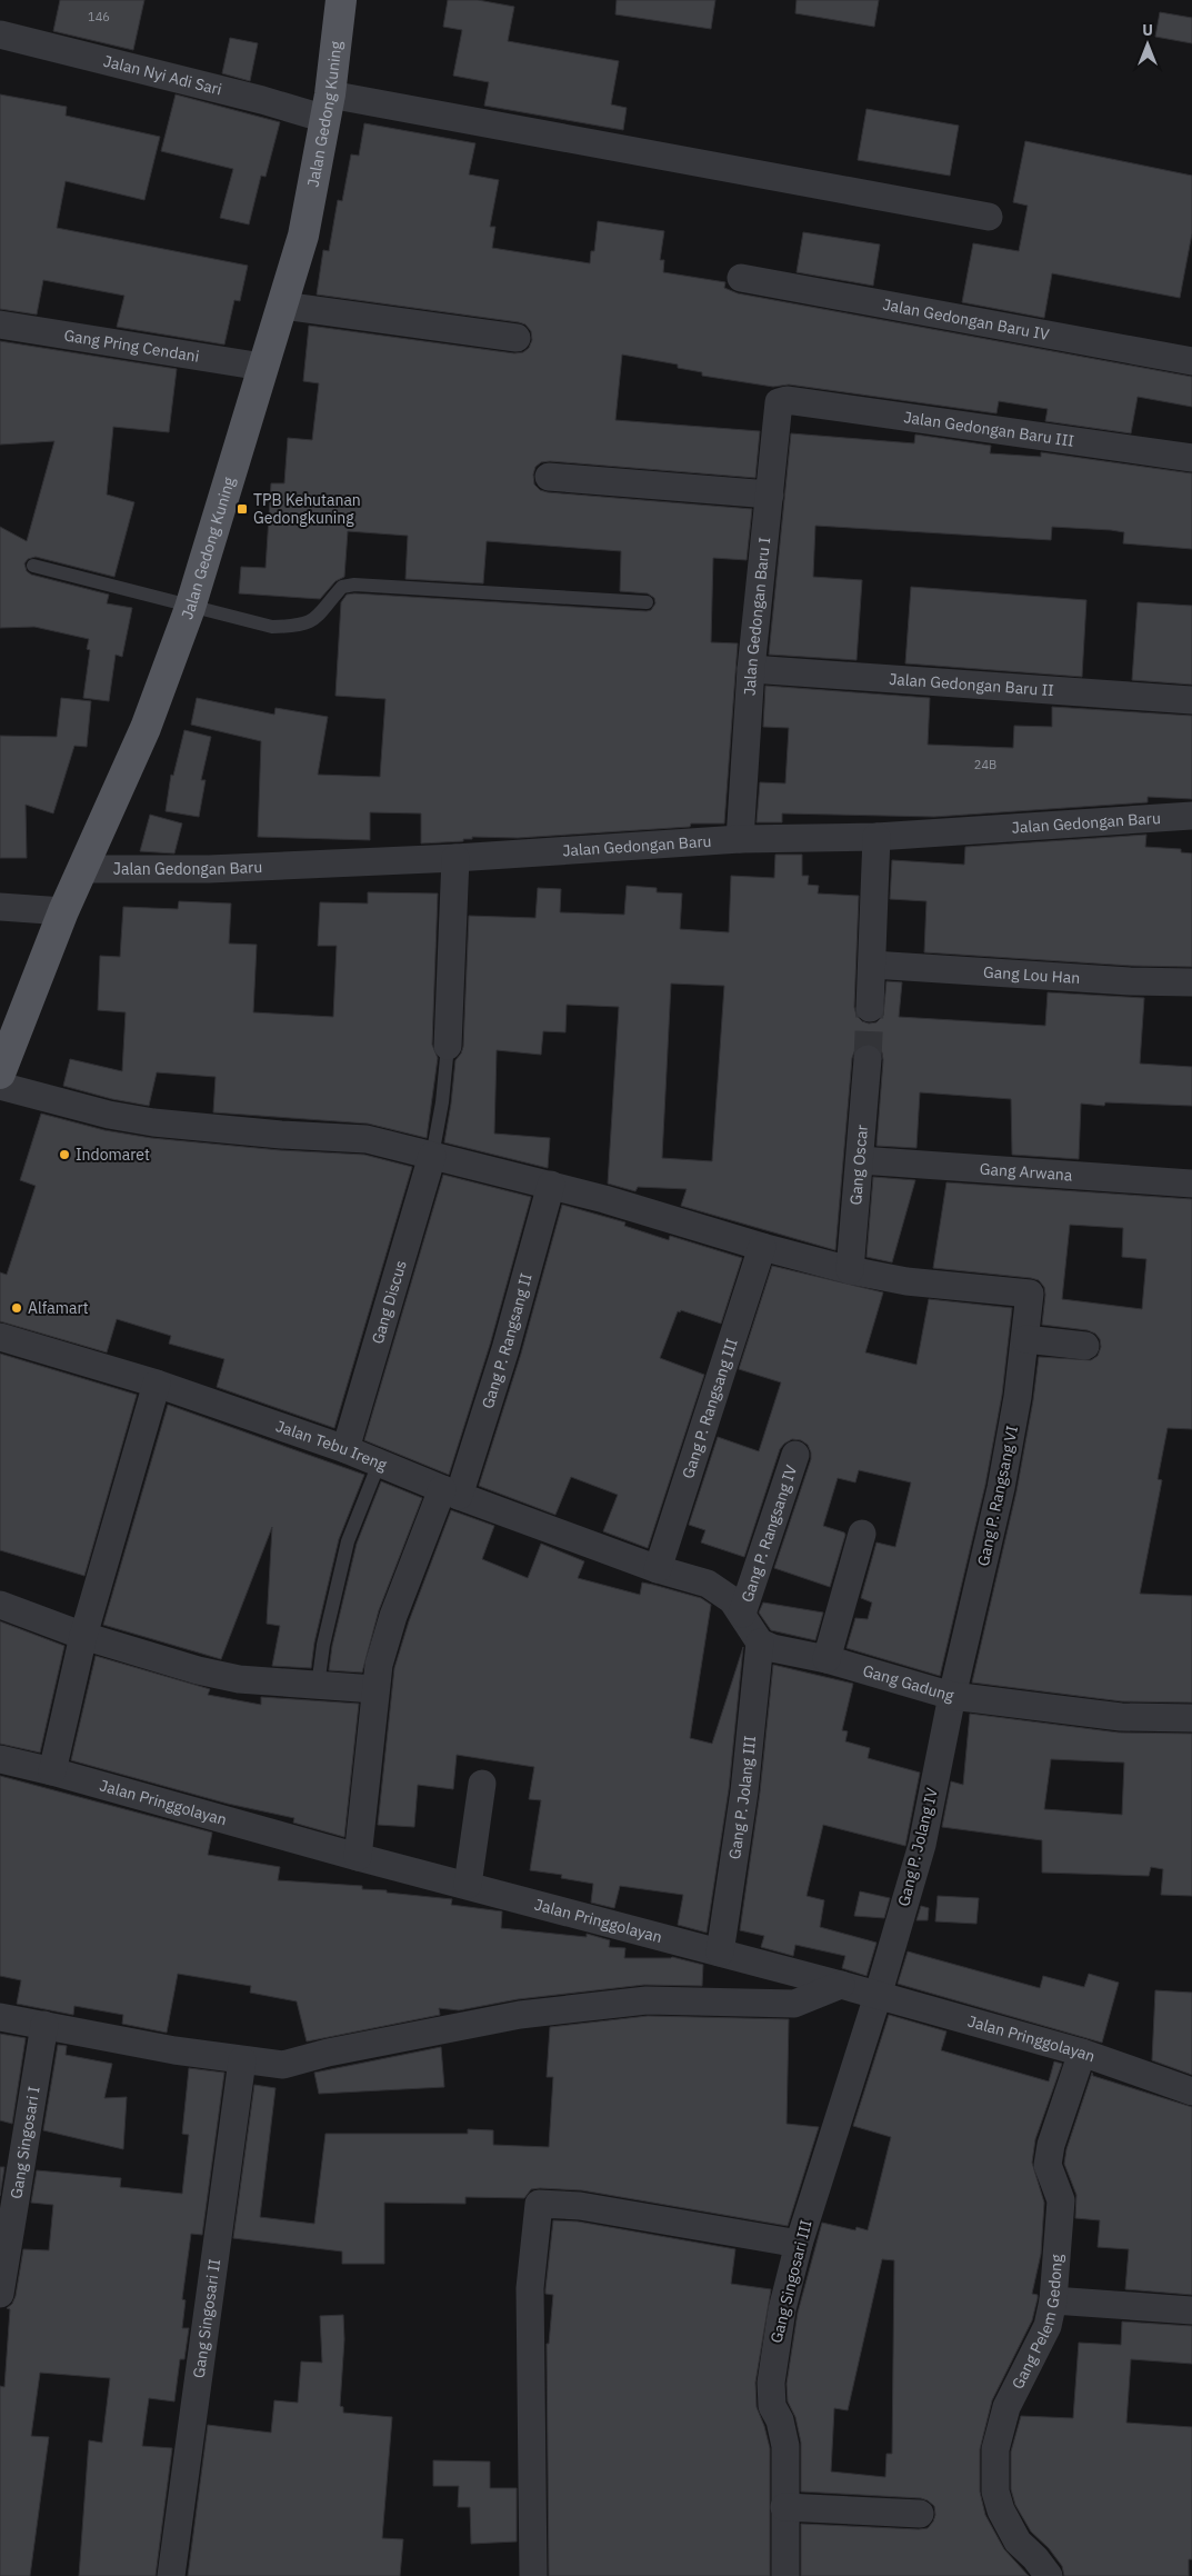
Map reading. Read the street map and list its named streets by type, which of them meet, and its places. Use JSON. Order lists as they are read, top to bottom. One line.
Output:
{"streets":{"main road":["Jalan Gedong Kuning"],"street":["Jalan Nyi Adi Sari","Jalan Gedongan Baru IV","Gang Pring Cendani","Jalan Gedongan Baru III","Jalan Gedongan Baru I","Jalan Gedongan Baru II","Jalan Gedongan Baru","Gang Lou Han","Gang Oscar","Gang Arwana","Gang Discus","Gang P. Rangsang II","Gang P. Rangsang III","Jalan Tebu Ireng","Gang P. Rangsang VI","Gang P. Rangsang IV","Gang Gadung","Gang P. Jolang III","Jalan Pringgolayan","Gang P. Jolang IV","Gang Singosari I","Gang Singosari III","Gang Singosari II","Gang Pelem Gedong"]},"crossings":[["Jalan Nyi Adi Sari","Jalan Gedong Kuning"],["Jalan Gedong Kuning","Gang Pring Cendani"],["Jalan Gedong Kuning","Jalan Gedongan Baru"],["Jalan Gedongan Baru III","Jalan Gedongan Baru I"],["Jalan Gedongan Baru I","Jalan Gedongan Baru II"],["Jalan Gedongan Baru I","Jalan Gedongan Baru"],["Gang Oscar","Gang Arwana"],["Gang Oscar","Gang P. Rangsang VI"],["Gang Discus","Jalan Tebu Ireng"],["Gang P. Rangsang II","Jalan Tebu Ireng"],["Gang P. Rangsang II","Jalan Pringgolayan"],["Gang P. Rangsang III","Jalan Tebu Ireng"],["Gang P. Rangsang VI","Gang Gadung"],["Gang P. Rangsang VI","Gang P. Jolang IV"],["Gang Gadung","Gang P. Jolang III"],["Gang Gadung","Gang P. Jolang IV"],["Gang P. Jolang III","Jalan Pringgolayan"],["Jalan Pringgolayan","Gang P. Jolang IV"],["Jalan Pringgolayan","Gang Singosari III"],["Jalan Pringgolayan","Gang Pelem Gedong"],["Gang P. Jolang IV","Gang Singosari III"]],"places":{"transit":["TPB Kehutanan Gedongkuning"],"other":["Indomaret","Alfamart"]},"house_numbers":["146","24B"],"north":"top"}
